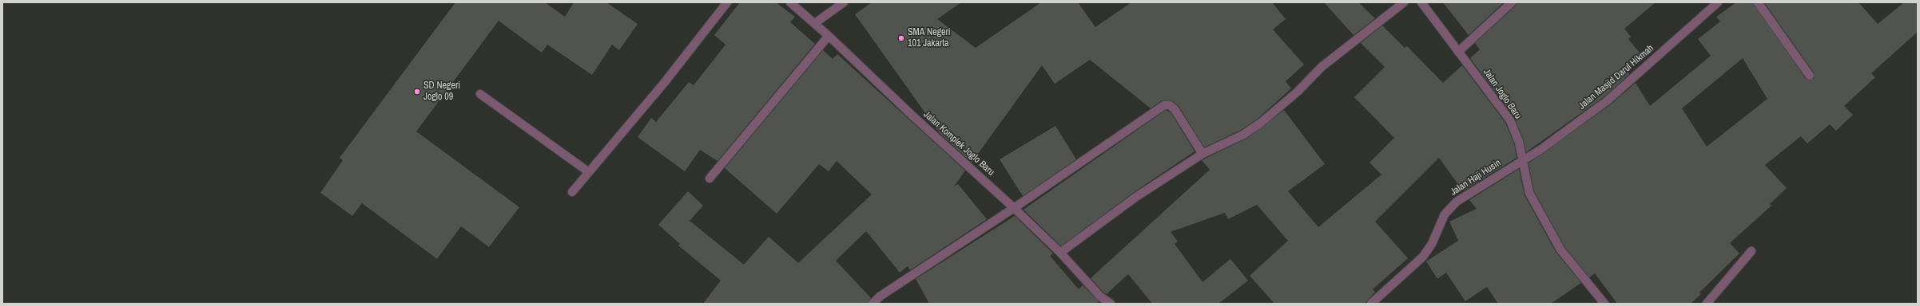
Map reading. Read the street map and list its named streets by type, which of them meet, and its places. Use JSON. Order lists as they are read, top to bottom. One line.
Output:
{"streets":{"street":["Jalan Masjid Darul Hikmah","Jalan Joglo Baru","Jalan Komplek Joglo Baru","Jalan Haji Husin"]},"crossings":[["Jalan Masjid Darul Hikmah","Jalan Joglo Baru"],["Jalan Masjid Darul Hikmah","Jalan Haji Husin"],["Jalan Joglo Baru","Jalan Haji Husin"]],"places":["SMA Negeri 101 Jakarta","SD Negeri Joglo 09"]}
